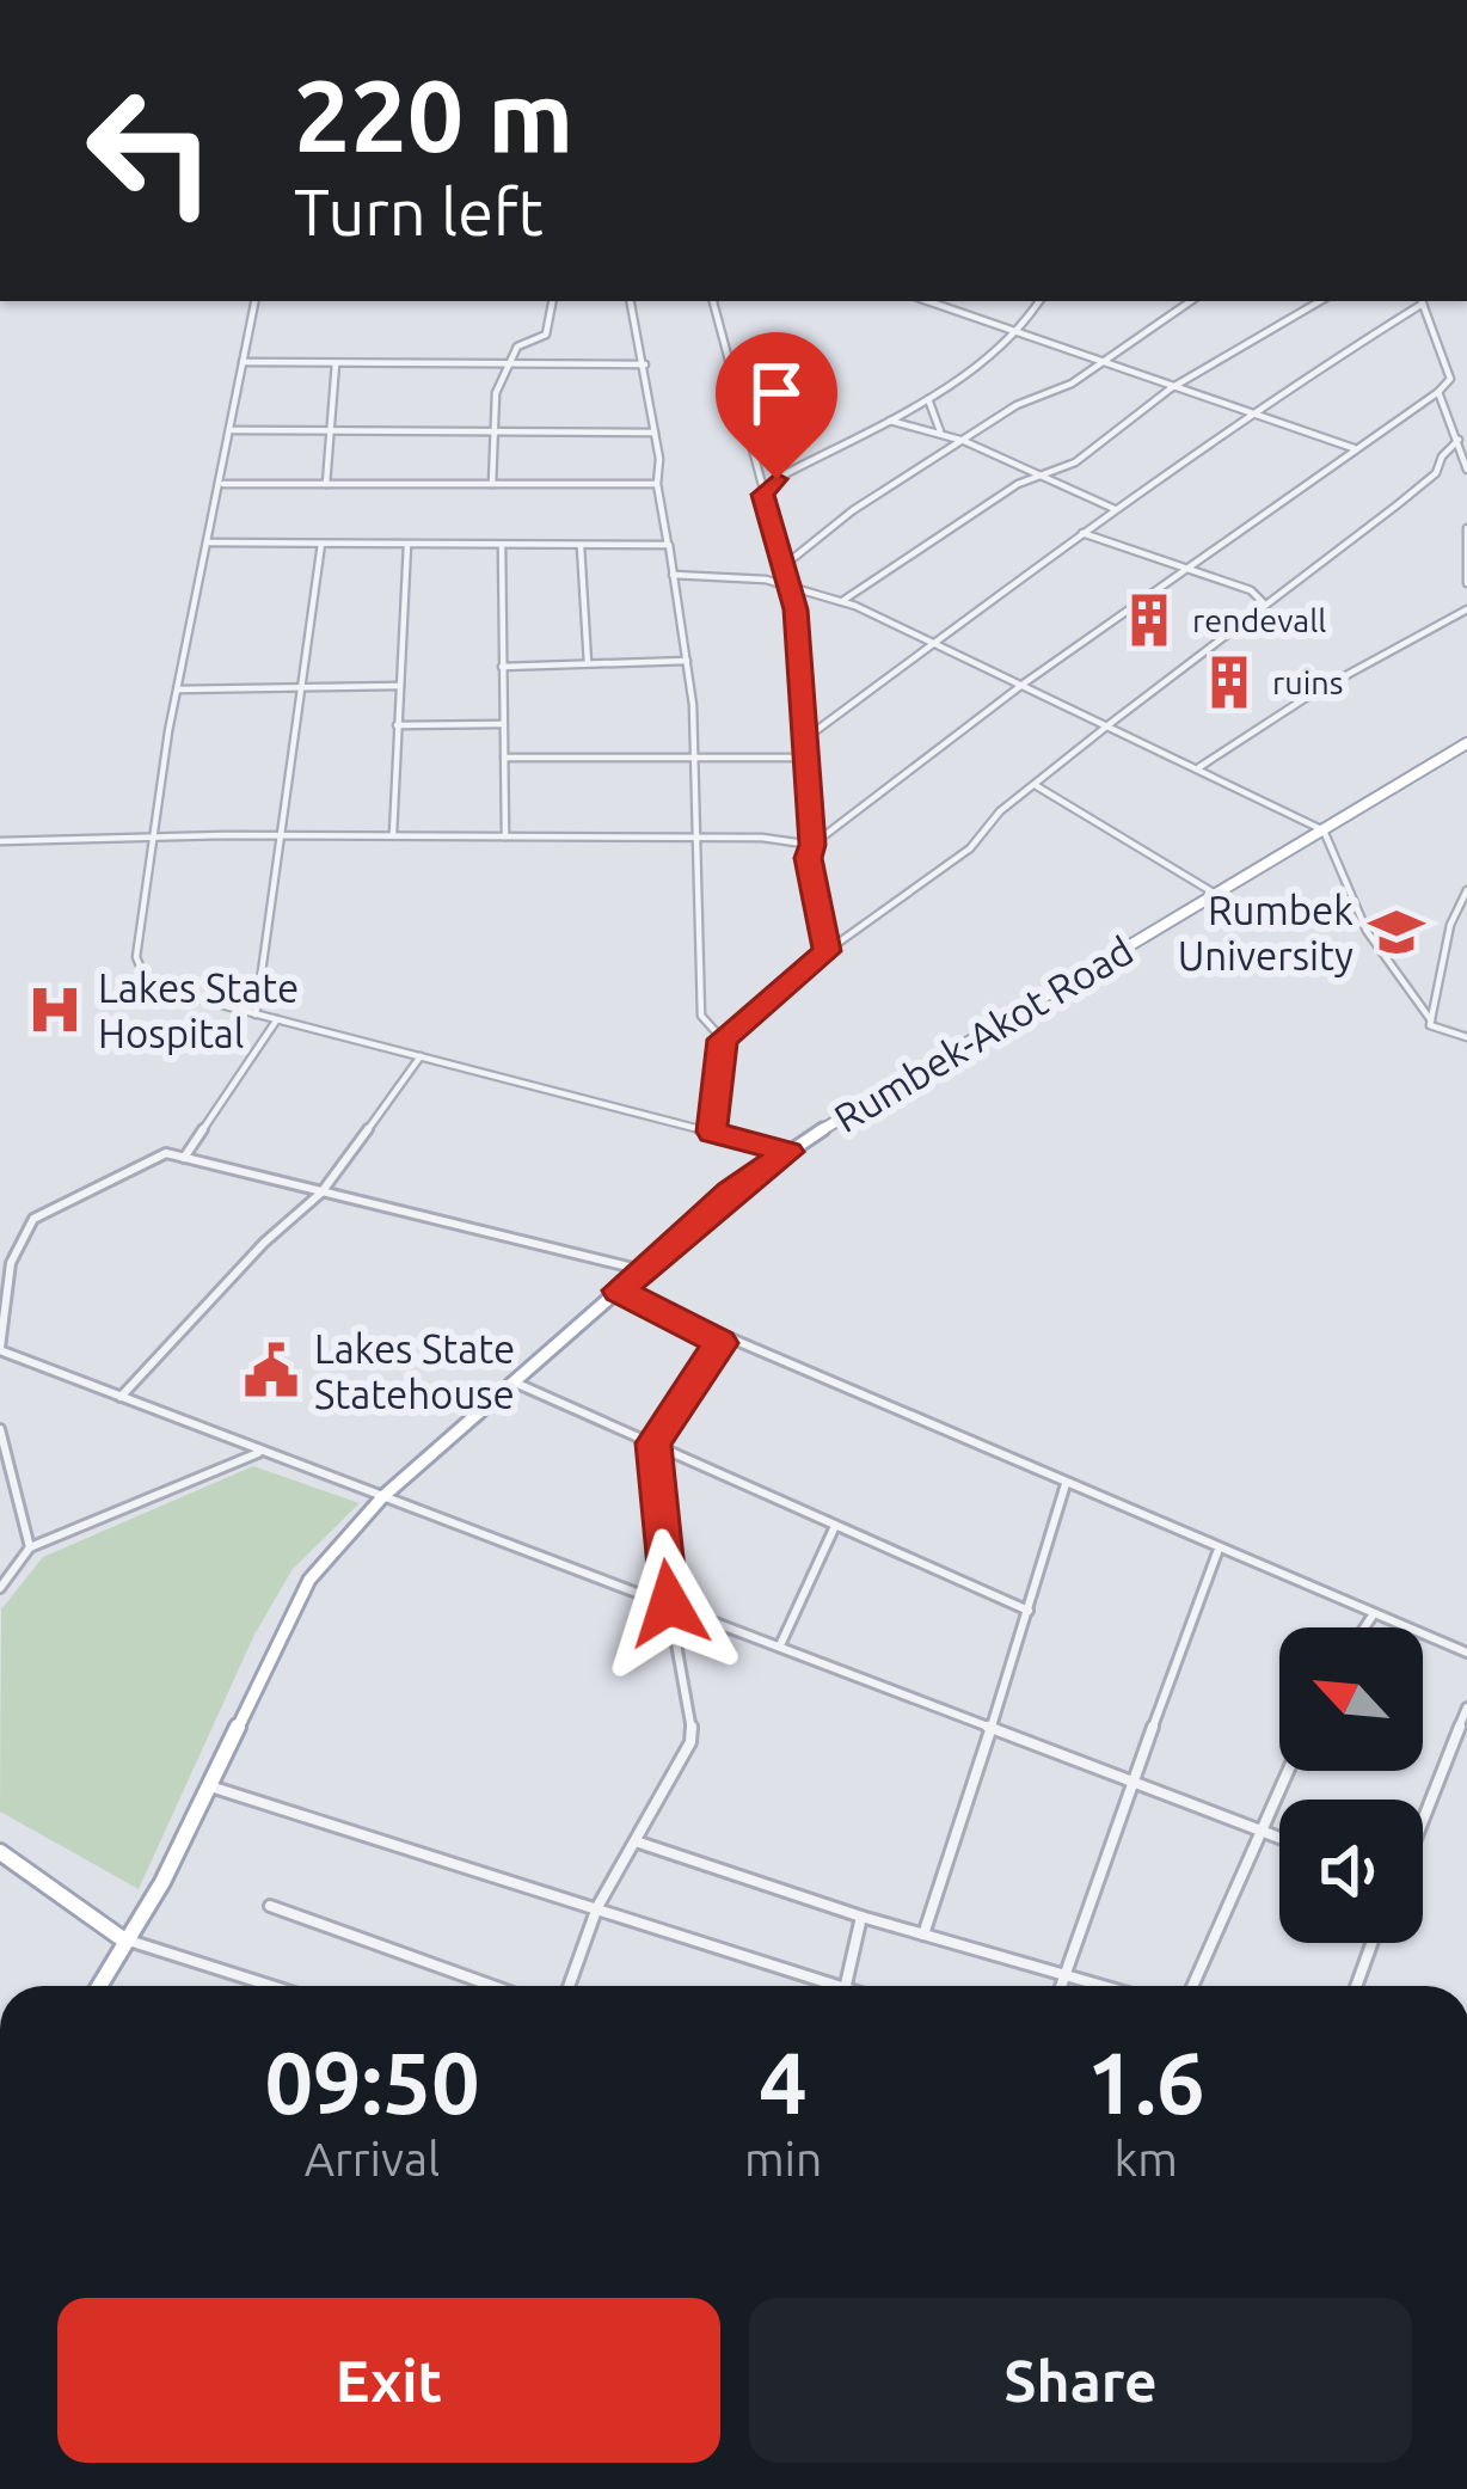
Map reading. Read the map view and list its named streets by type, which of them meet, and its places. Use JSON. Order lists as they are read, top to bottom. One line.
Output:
{"streets":{"main road":["Rumbek-Akot Road"]},"places":{"building":["rendevall","ruins"],"school or university":["Rumbek University"],"hospital":["Lakes State Hospital"],"public building":["Lakes State Statehouse"]},"north":"top left","page":{"turn":["220 m","Turn left"],"eta":["09:50","Arrival","4","min","1.6","km"],"buttons":["Exit","Share"]}}
